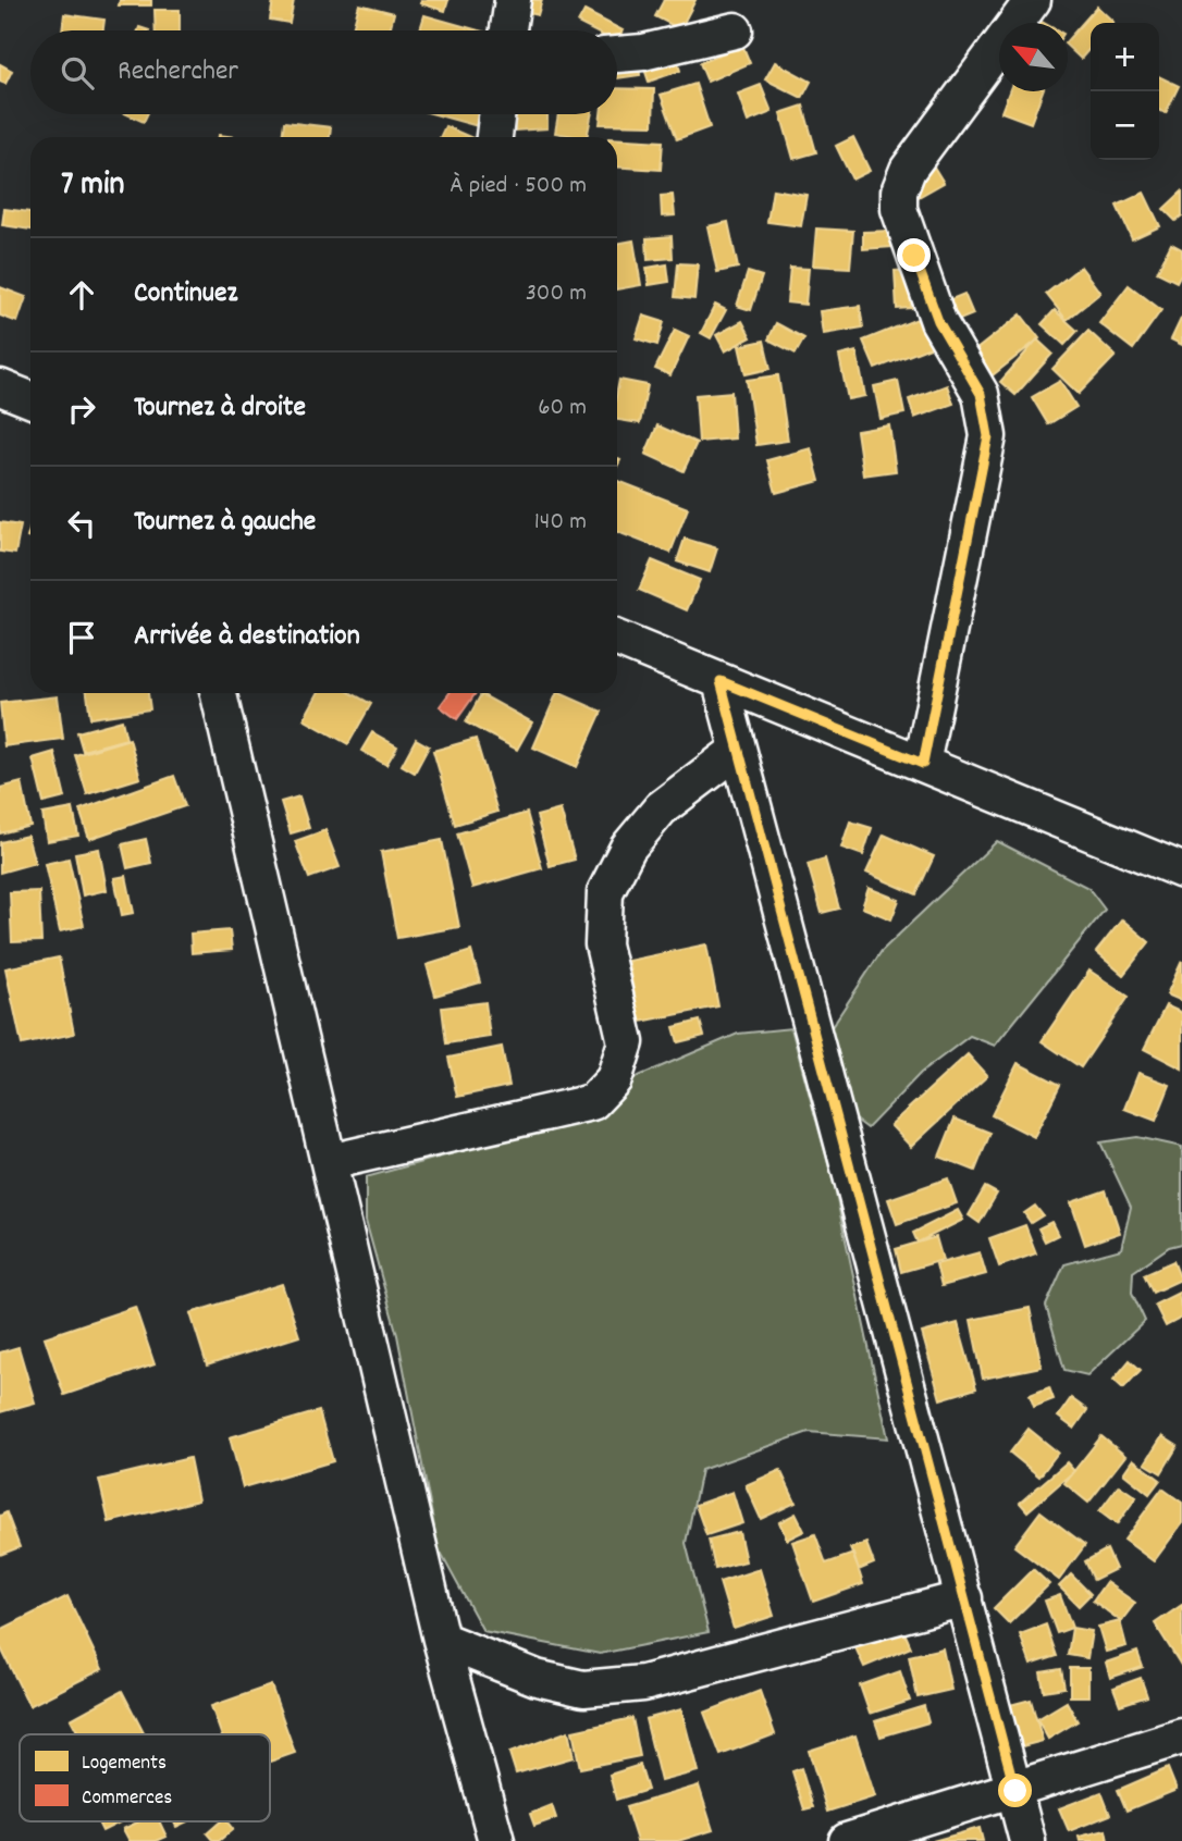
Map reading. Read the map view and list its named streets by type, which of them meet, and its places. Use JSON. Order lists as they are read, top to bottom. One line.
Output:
{"legend":["Logements","Commerces"],"north":"top left","page":{"map_buttons":["+","−"],"search":"Rechercher","heading":["7 min","À pied · 500 m"],"list":[["Continuez","300 m"],["Tournez à droite","60 m"],["Tournez à gauche","140 m"],"Arrivée à destination"]}}
